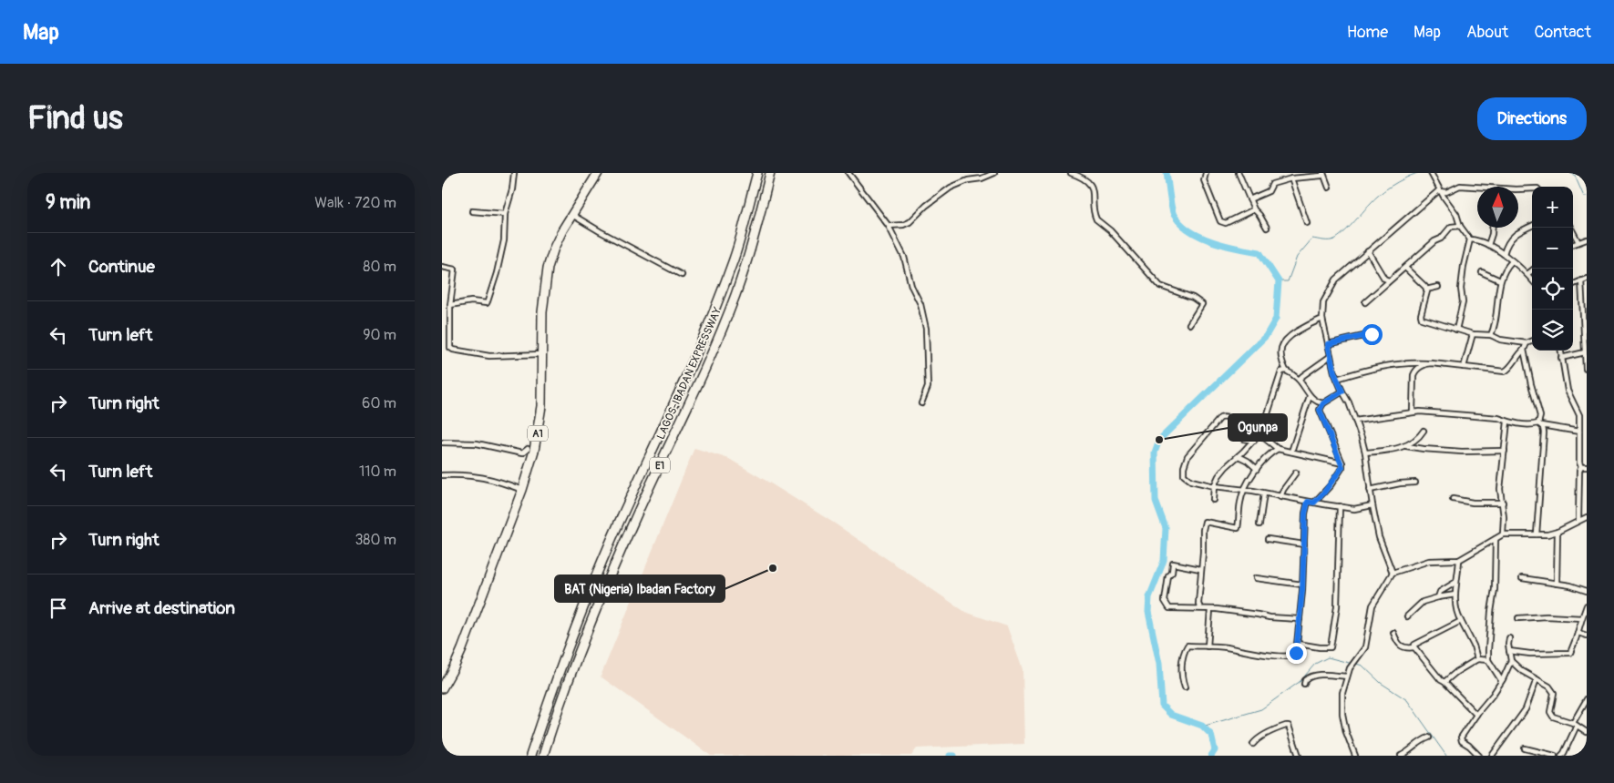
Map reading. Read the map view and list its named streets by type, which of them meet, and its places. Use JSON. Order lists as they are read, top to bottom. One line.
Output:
{"streets":{"highway":["LAGOS-IBADAN EXPRESSWAY","A1","E1"]},"places":["Ogunpa","BAT (Nigeria) Ibadan Factory"],"north":"top","page":{"header":"Map","nav":["Home","Map","About","Contact"],"buttons":"Directions","title":"Find us","heading":["9 min","Walk · 720 m"],"map_buttons":["+","−"],"list":[["Continue","80 m"],["Turn left","90 m"],["Turn right","60 m"],["Turn left","110 m"],["Turn right","380 m"],"Arrive at destination"]}}
